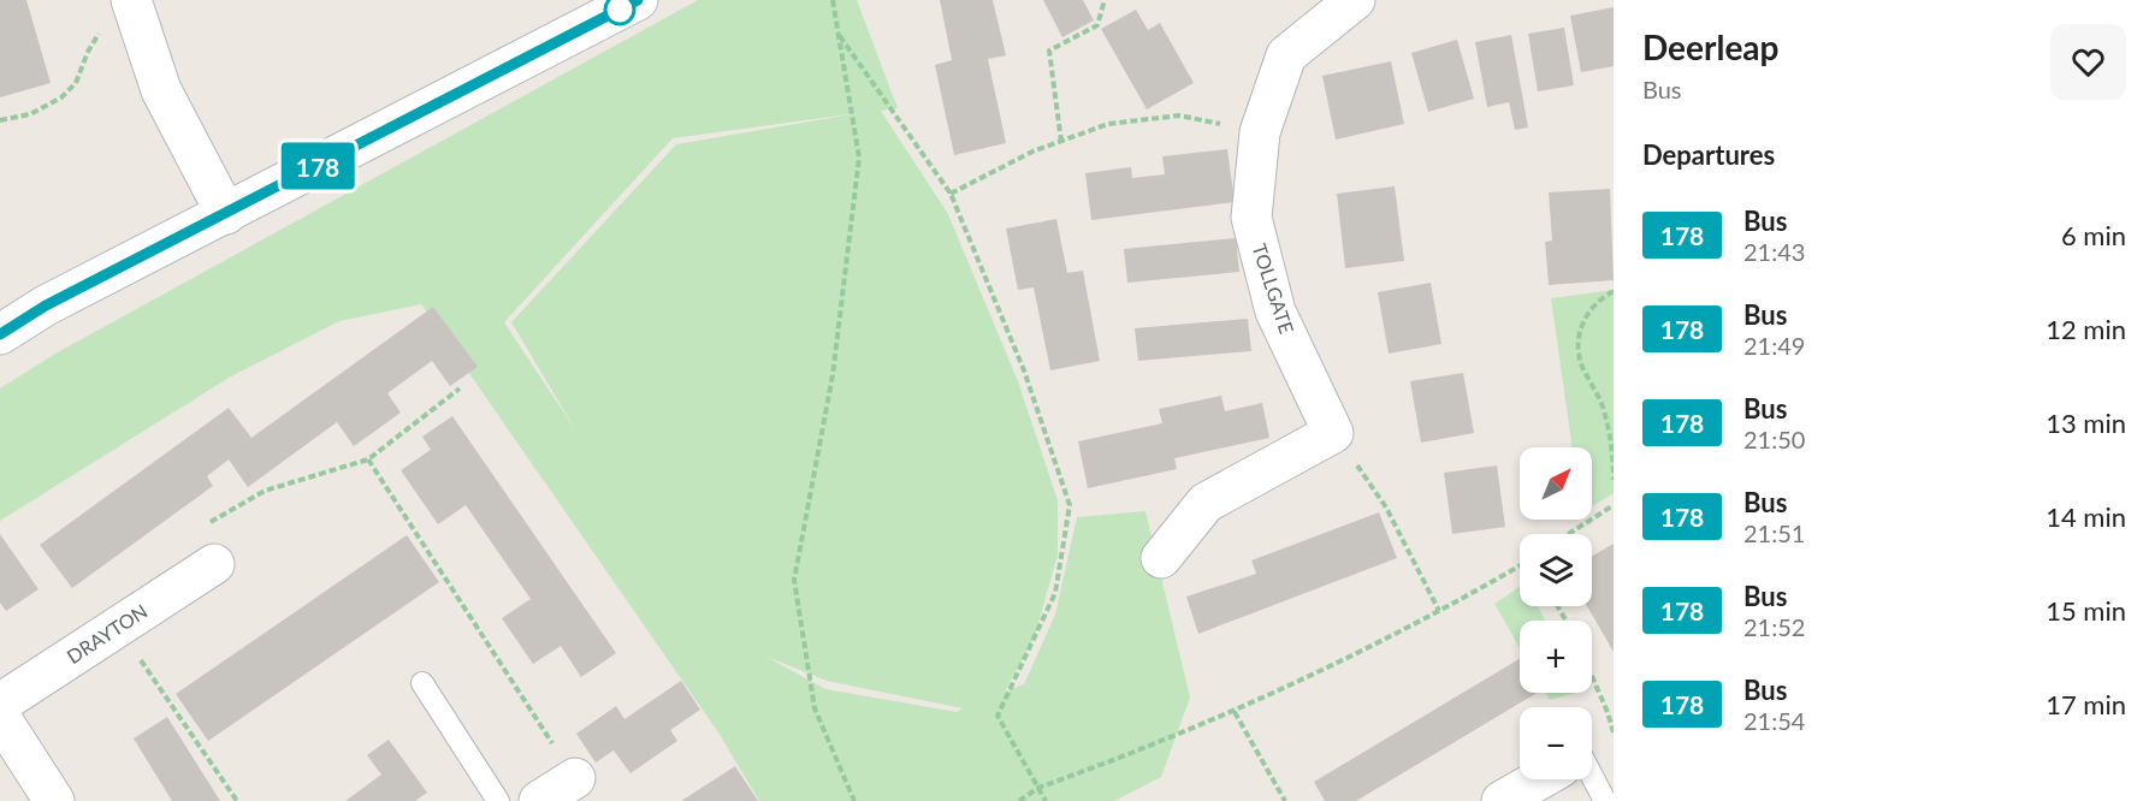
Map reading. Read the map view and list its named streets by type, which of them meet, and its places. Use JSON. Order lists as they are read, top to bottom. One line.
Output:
{"streets":{"street":["TOLLGATE","DRAYTON"]},"lines":["bus line 178"],"north":"top right","page":{"on_map":"178","heading":[["Deerleap","Bus"],"Departures"],"list":[{"mark":"178","name":"Bus","note":"21:43","value":"6 min"},{"mark":"178","name":"Bus","note":"21:49","value":"12 min"},{"mark":"178","name":"Bus","note":"21:50","value":"13 min"},{"mark":"178","name":"Bus","note":"21:51","value":"14 min"},{"mark":"178","name":"Bus","note":"21:52","value":"15 min"},{"mark":"178","name":"Bus","note":"21:54","value":"17 min"}],"map_buttons":["+","−"]}}
